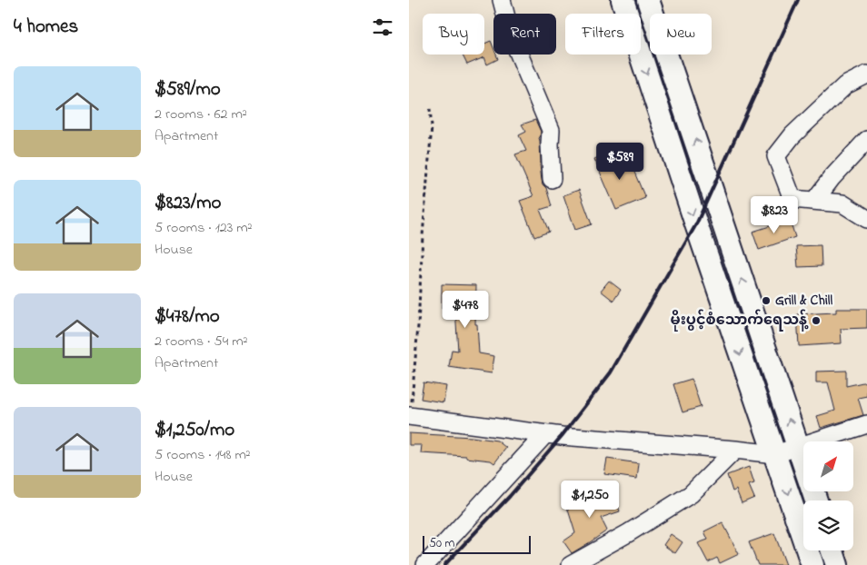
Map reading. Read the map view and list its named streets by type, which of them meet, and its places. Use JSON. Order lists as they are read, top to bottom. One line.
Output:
{"places":["Grill & Chill","မိုးပွင့်စံသောက်ရေသန့်"],"scale_bar":"50 m","north":"top right","page":{"heading":"4 homes","chip":["Buy","Rent","Filters","New"],"list":[{"name":"$589/mo","note":"2 rooms · 62 m² · Apartment"},{"name":"$823/mo","note":"5 rooms · 123 m² · House"},{"name":"$478/mo","note":"2 rooms · 54 m² · Apartment"},{"name":"$1,250/mo","note":"5 rooms · 148 m² · House"}],"price":["$589","$823","$478","$1,250"],"scale":"50 m"}}
